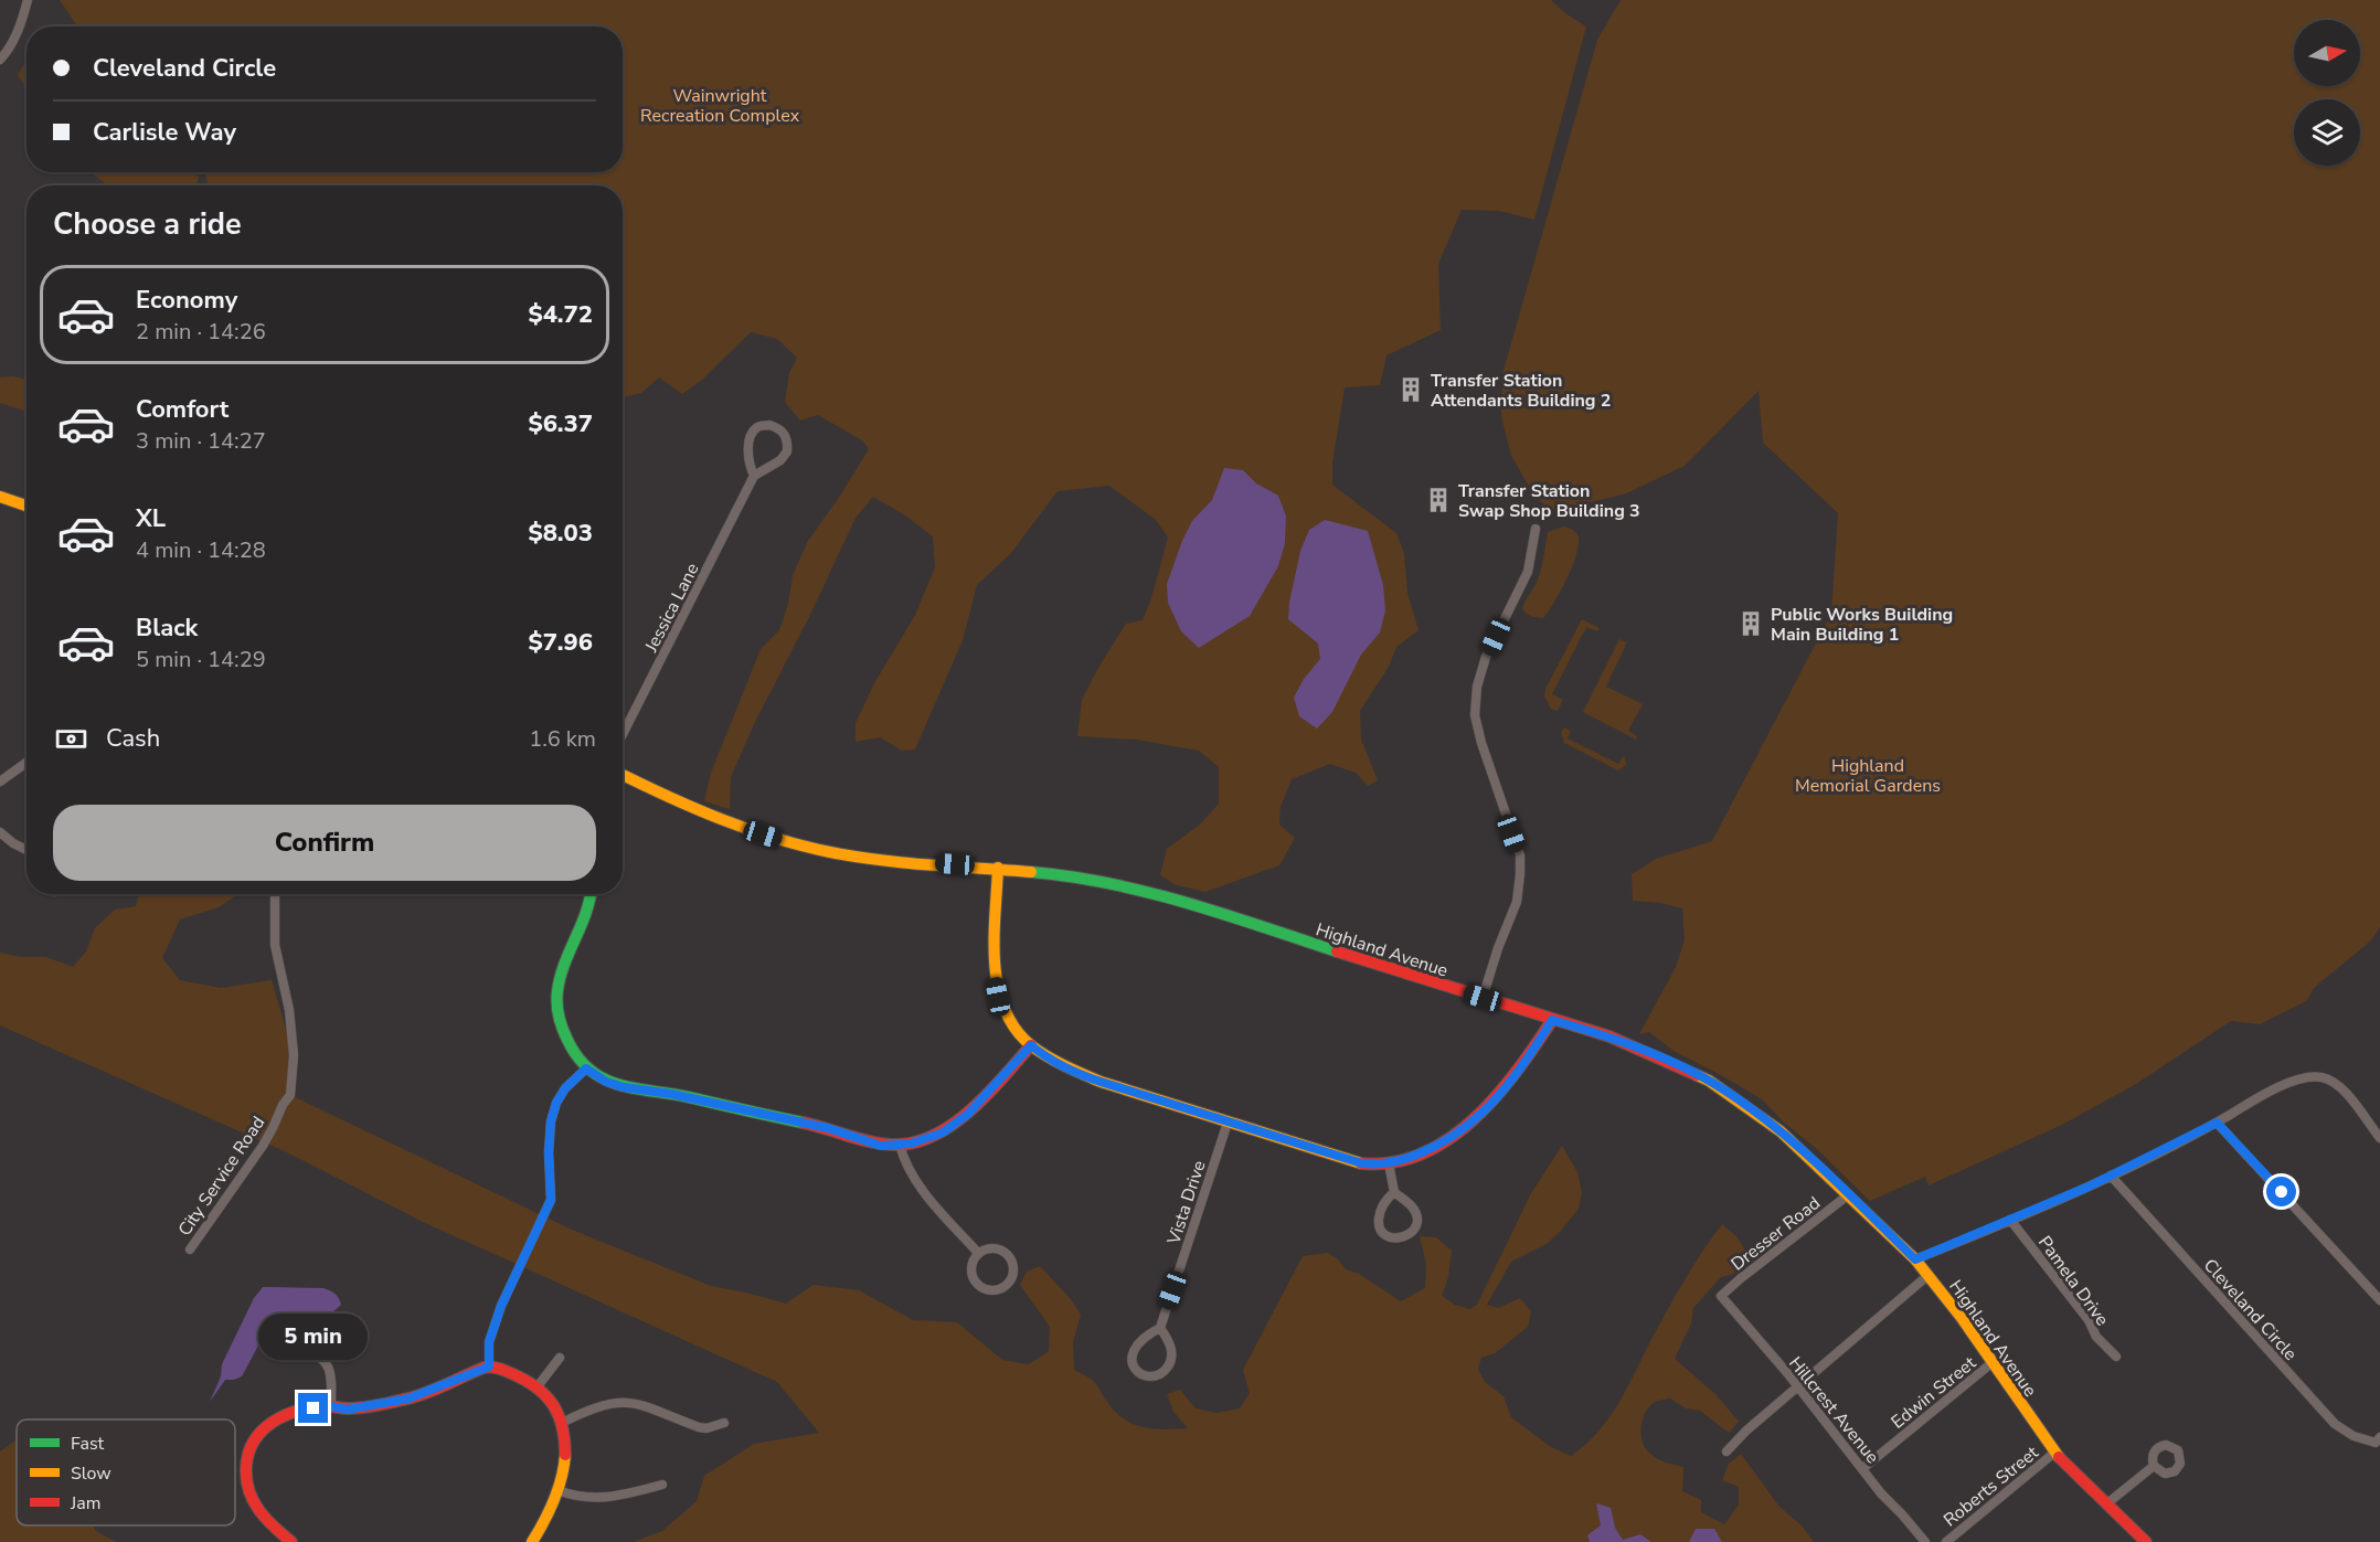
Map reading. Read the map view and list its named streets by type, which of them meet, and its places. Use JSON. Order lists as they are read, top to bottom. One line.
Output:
{"streets":{"street":["Jessica Lane","Highland Avenue","City Service Road","Vista Drive","Dresser Road","Pamela Drive","Cleveland Circle","Edwin Street","Hillcrest Avenue","Roberts Street"]},"crossings":[["Highland Avenue","Dresser Road"],["Highland Avenue","Edwin Street"],["Highland Avenue","Roberts Street"],["Dresser Road","Hillcrest Avenue"],["Edwin Street","Hillcrest Avenue"]],"parks":["Wainwright Recreation Complex","Highland Memorial Gardens"],"places":{"building":["Transfer Station Attendants Building 2","Transfer Station Swap Shop Building 3","Public Works Building Main Building 1"]},"legend":["Fast","Slow","Jam"],"north":"right","page":{"banner":["Cleveland Circle","Carlisle Way"],"heading":"Choose a ride","list":[{"name":"Economy","note":"2 min · 14:26","value":"$4.72"},{"name":"Comfort","note":"3 min · 14:27","value":"$6.37"},{"name":"XL","note":"4 min · 14:28","value":"$8.03"},{"name":"Black","note":"5 min · 14:29","value":"$7.96"}],"pay":["Cash","1.6 km"],"buttons":"Confirm","bubble":"5 min"}}
